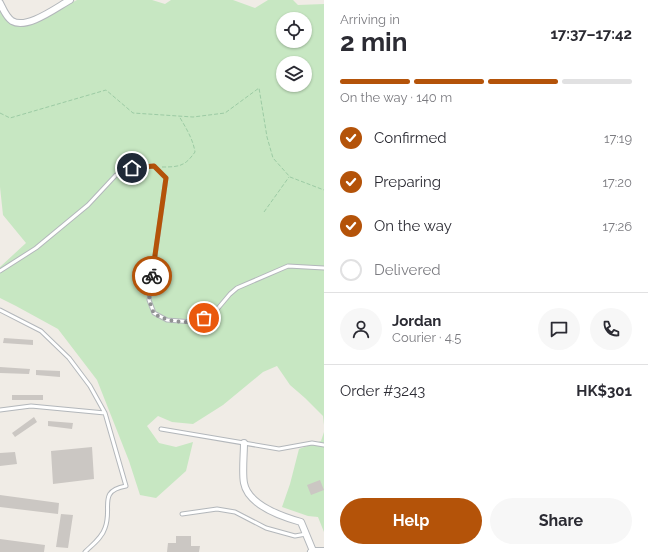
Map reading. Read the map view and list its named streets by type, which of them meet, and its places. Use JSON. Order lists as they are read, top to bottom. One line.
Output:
{"page":{"heading":["2 min","Arriving in","17:37–17:42"],"panel":["Jordan","Courier · 4.5","Order #3243","HK$301"],"bar":"On the way · 140 m","list":[["Confirmed","17:19"],["Preparing","17:20"],["On the way","17:26"],"Delivered"],"buttons":["Help","Share"]}}
